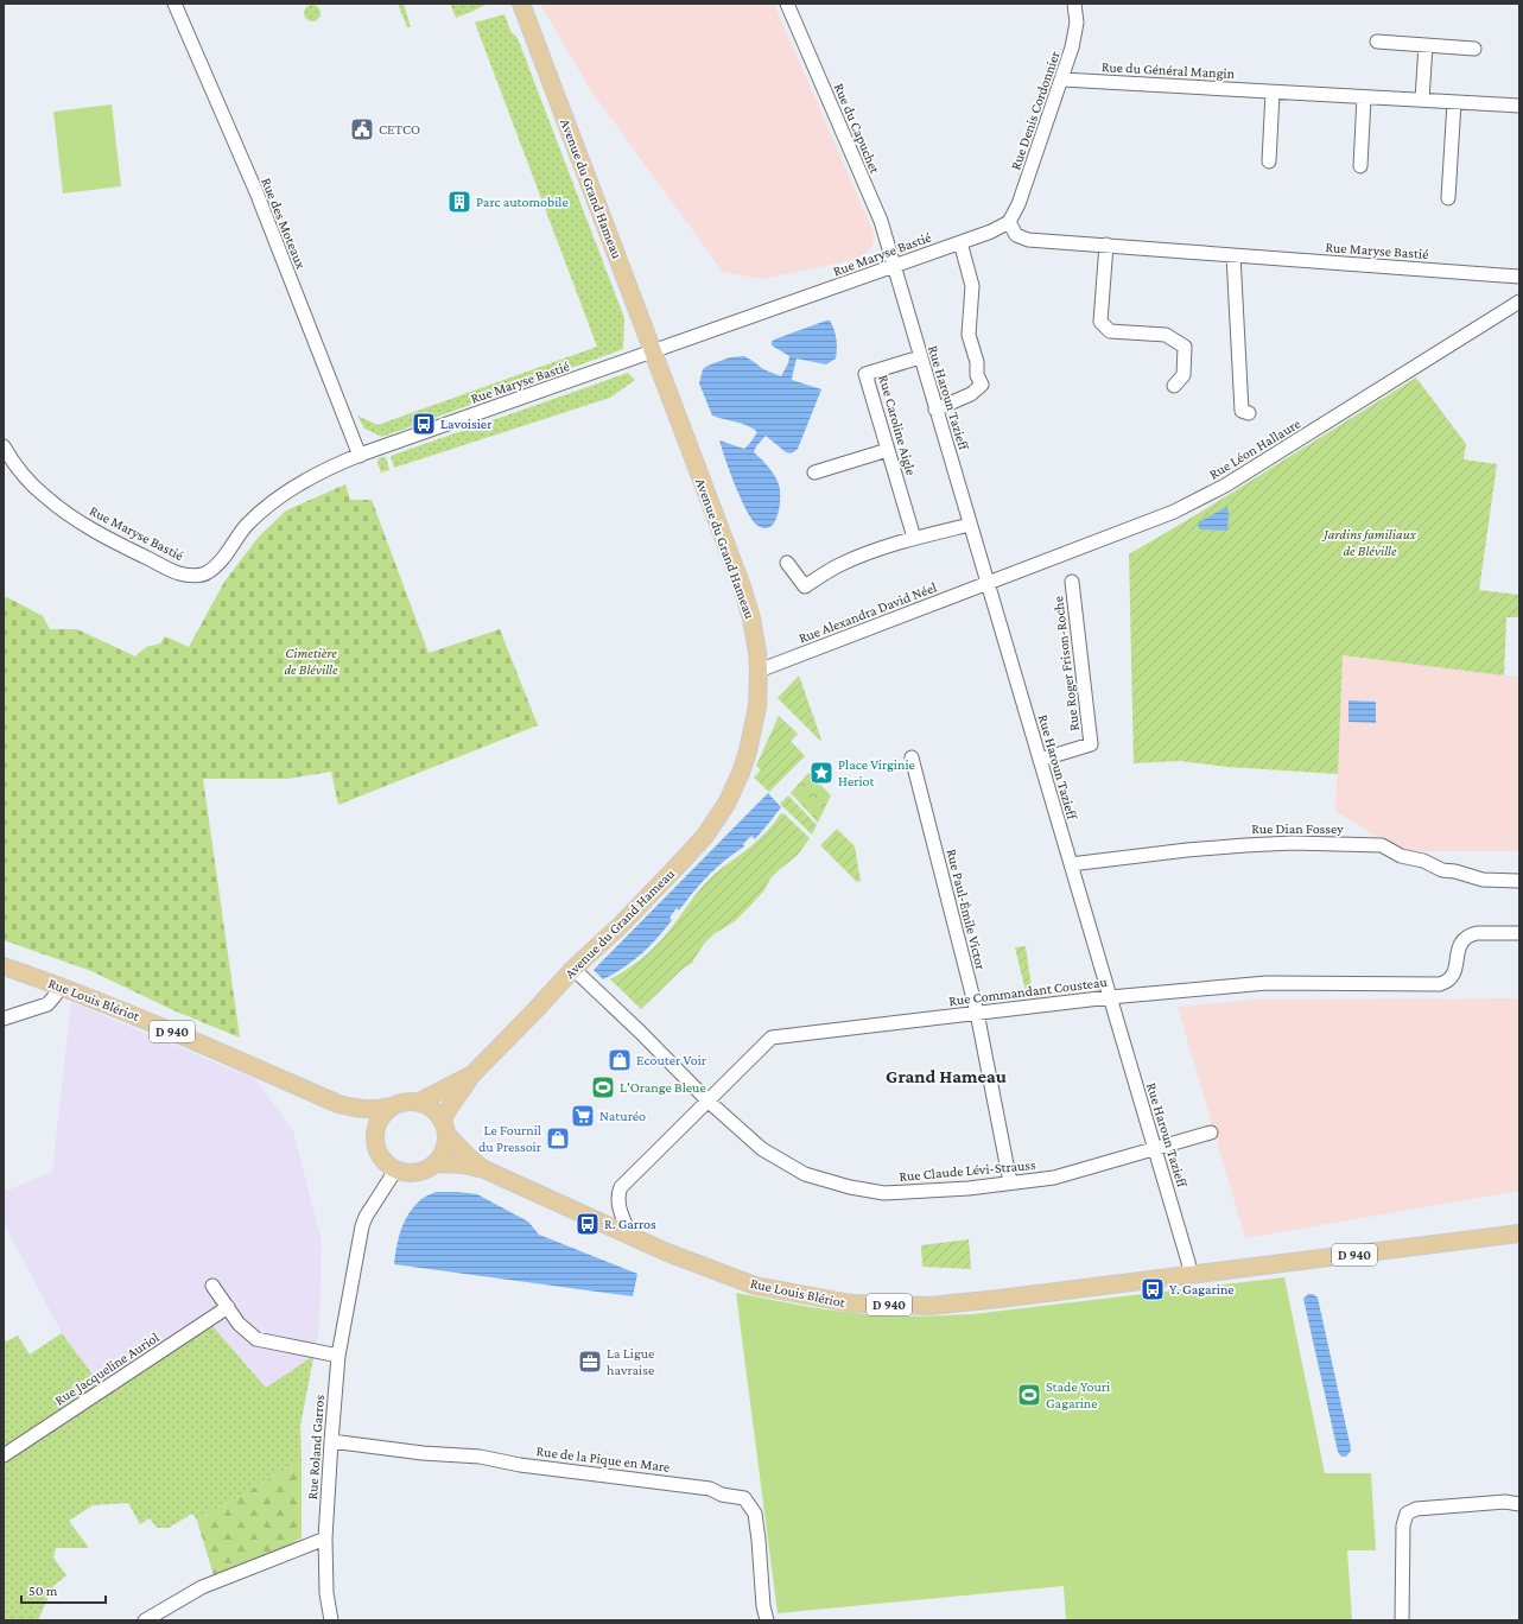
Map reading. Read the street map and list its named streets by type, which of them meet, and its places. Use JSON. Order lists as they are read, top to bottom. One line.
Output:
{"streets":{"main road":["Avenue du Grand Hameau","Rue Louis Blériot","D 940"],"street":["Rue du Général Mangin","Rue Denis Cordonnier","Rue du Capuchet","Rue des Moteaux","Rue Maryse Bastié","Rue Haroun Tazieff","Rue Caroline Aigle","Rue Léon Hallaure","Rue Alexandra David Néel","Rue Roger Frison-Roche","Rue Dian Fossey","Rue Paul-Émile Victor","Rue Commandant Cousteau","Rue Claude Lévi-Strauss","Rue Jacqueline Auriol","Rue Roland Garros","Rue de la Pique en Mare"]},"crossings":[["Rue du Général Mangin","Rue Denis Cordonnier"],["Rue Denis Cordonnier","Rue Maryse Bastié"],["Rue du Capuchet","Rue Maryse Bastié"],["Rue du Capuchet","Rue Haroun Tazieff"],["Avenue du Grand Hameau","Rue Maryse Bastié"],["Avenue du Grand Hameau","Rue Alexandra David Néel"],["Avenue du Grand Hameau","Rue Louis Blériot"],["Avenue du Grand Hameau","Rue Claude Lévi-Strauss"],["Avenue du Grand Hameau","Rue Roland Garros"],["Rue des Moteaux","Rue Maryse Bastié"],["Rue Maryse Bastié","Rue Haroun Tazieff"],["Rue Haroun Tazieff","Rue Caroline Aigle"],["Rue Haroun Tazieff","Rue Léon Hallaure"],["Rue Haroun Tazieff","Rue Alexandra David Néel"],["Rue Haroun Tazieff","Rue Roger Frison-Roche"],["Rue Haroun Tazieff","Rue Dian Fossey"],["Rue Haroun Tazieff","Rue Commandant Cousteau"],["Rue Haroun Tazieff","Rue Louis Blériot"],["Rue Haroun Tazieff","D 940"],["Rue Haroun Tazieff","Rue Claude Lévi-Strauss"],["Rue Léon Hallaure","Rue Alexandra David Néel"],["Rue Paul-Émile Victor","Rue Commandant Cousteau"],["Rue Paul-Émile Victor","Rue Claude Lévi-Strauss"],["Rue Commandant Cousteau","Rue Louis Blériot"],["Rue Commandant Cousteau","Rue Claude Lévi-Strauss"],["Rue Louis Blériot","D 940"],["Rue Louis Blériot","Rue Roland Garros"],["Rue Roland Garros","Rue de la Pique en Mare"]],"districts":["Grand Hameau"],"parks":["Jardins familiaux de Bléville","Cimetière de Bléville"],"places":{"public building":["CETCO"],"building":["Parc automobile"],"bus stop":["Lavoisier","R. Garros","Y. Gagarine"],"place":["Place Virginie Heriot"],"shop":["Ecouter Voir","Le Fournil du Pressoir"],"sports":["L'Orange Bleue","Stade Youri Gagarine"],"supermarket":["Naturéo"],"office":["La Ligue havraise"]},"scale_bar":"50 m"}
